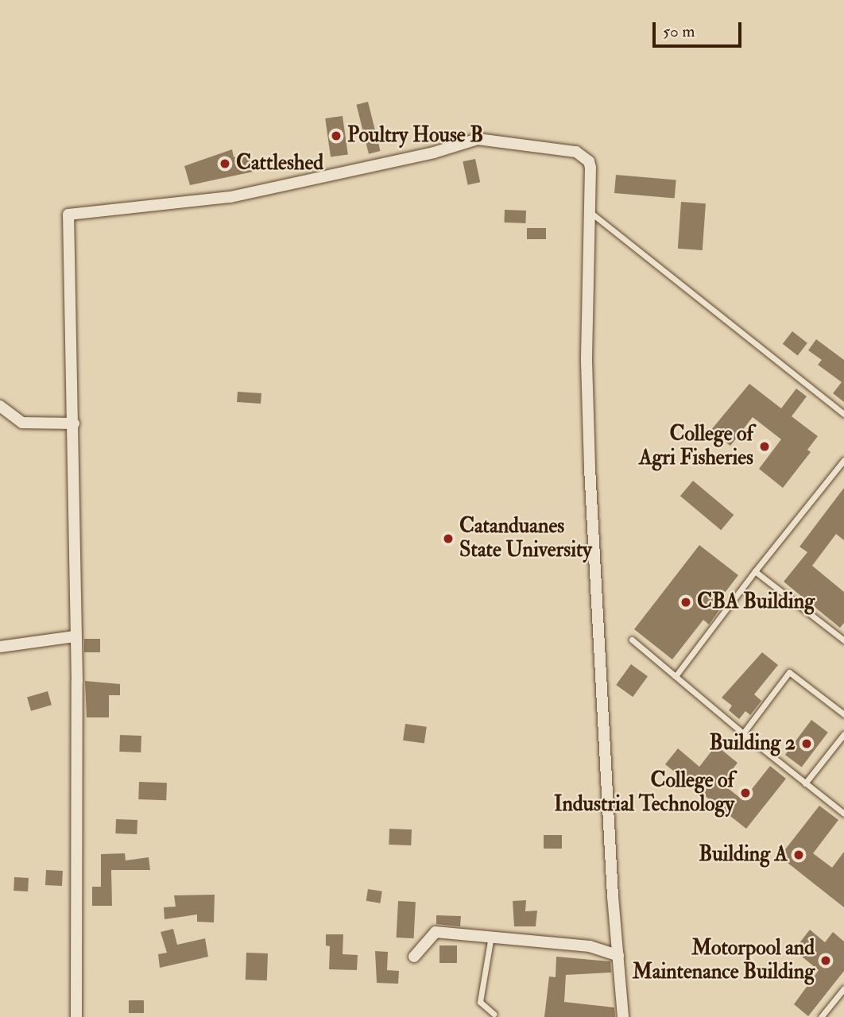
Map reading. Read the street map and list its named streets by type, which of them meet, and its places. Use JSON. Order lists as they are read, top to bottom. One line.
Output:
{"places":["Poultry House B","Cattleshed","College of Agri Fisheries","Catanduanes State University","CBA Building","Building 2","College of Industrial Technology","Building A","Motorpool and Maintenance Building"],"scale_bar":"50 m"}
